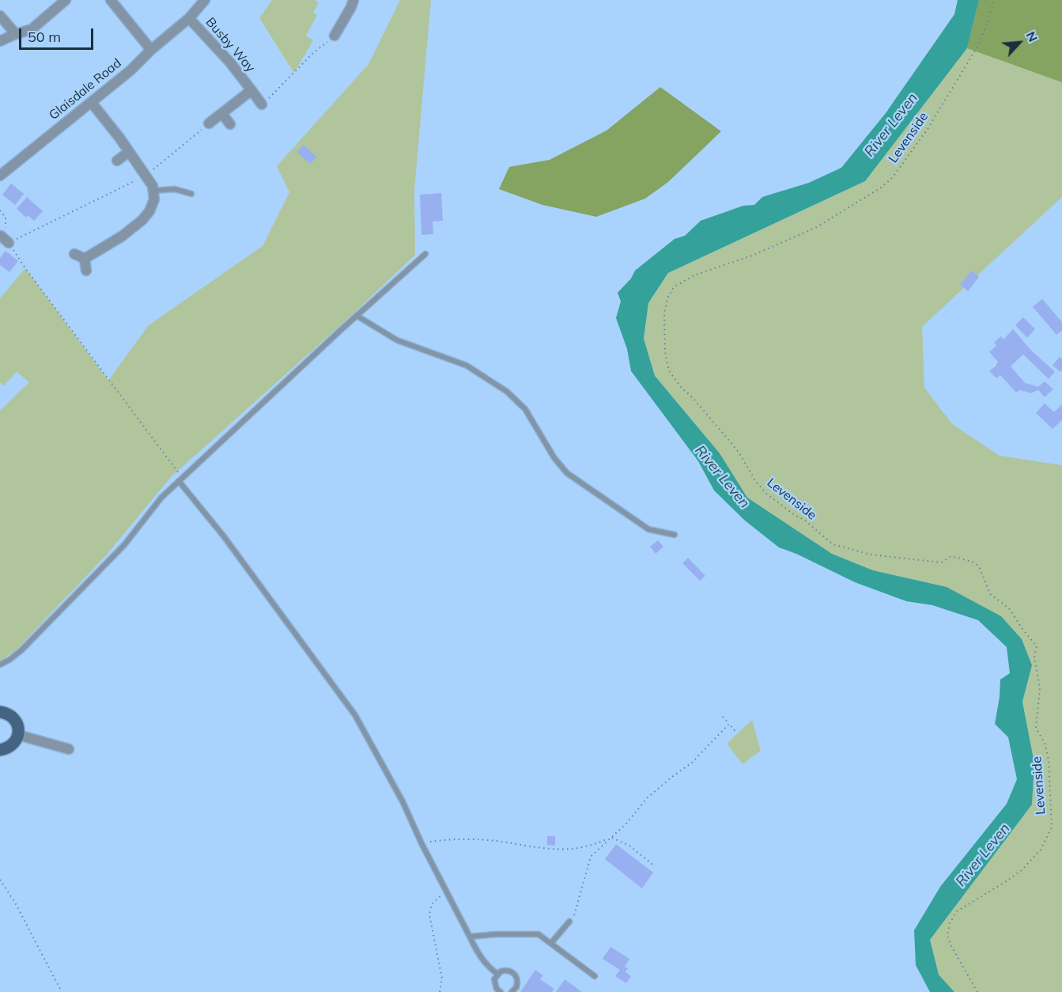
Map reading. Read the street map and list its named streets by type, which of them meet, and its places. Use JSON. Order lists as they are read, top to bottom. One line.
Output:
{"streets":{"street":["Busby Way","Glaisdale Road"],"path":["Levenside"]},"crossings":[["Busby Way","Glaisdale Road"]],"water":["River Leven"],"scale_bar":"50 m","north":"top right"}
